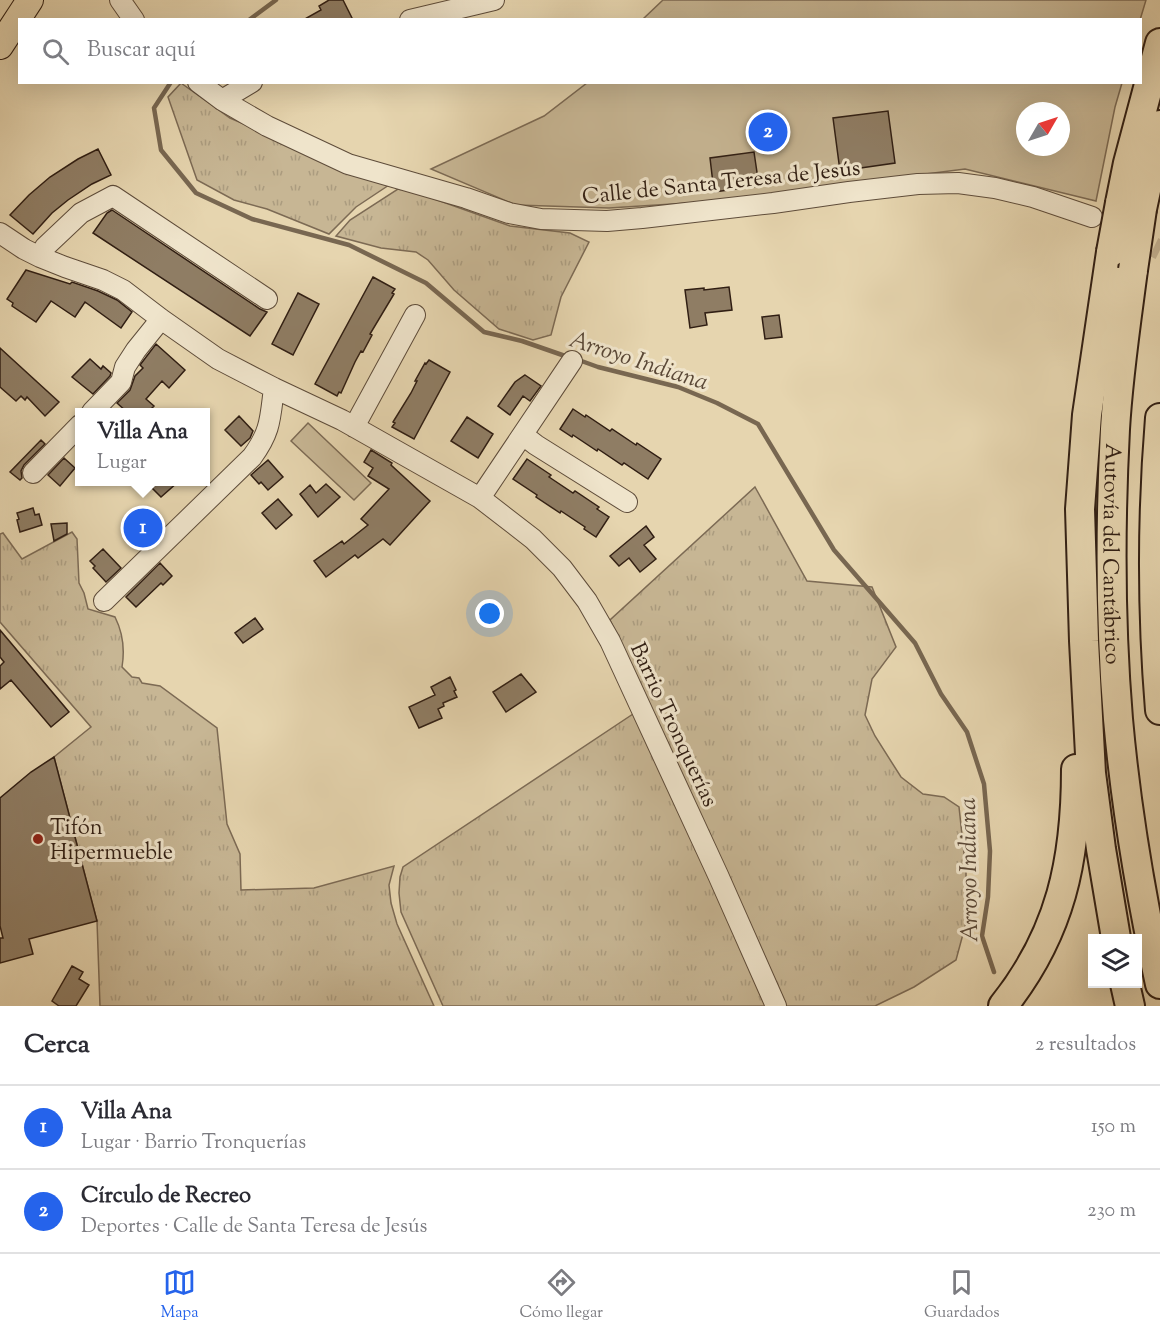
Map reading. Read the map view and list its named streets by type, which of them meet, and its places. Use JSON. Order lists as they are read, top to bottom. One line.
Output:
{"streets":{"highway":["Autovía del Cantábrico"],"street":["Calle de Santa Teresa de Jesús","Barrio Tronquerías"]},"water":["Arroyo Indiana"],"places":["Tifón Hipermueble"],"north":"top right","page":{"search":"Buscar aquí","pins":["2","1"],"popup":["Villa Ana","Lugar"],"heading":["Cerca","2 resultados"],"list":[{"mark":"1","name":"Villa Ana","note":"Lugar · Barrio Tronquerías","value":"150 m"},{"mark":"2","name":"Círculo de Recreo","note":"Deportes · Calle de Santa Teresa de Jesús","value":"230 m"}],"nav":["Mapa","Cómo llegar","Guardados"]}}
